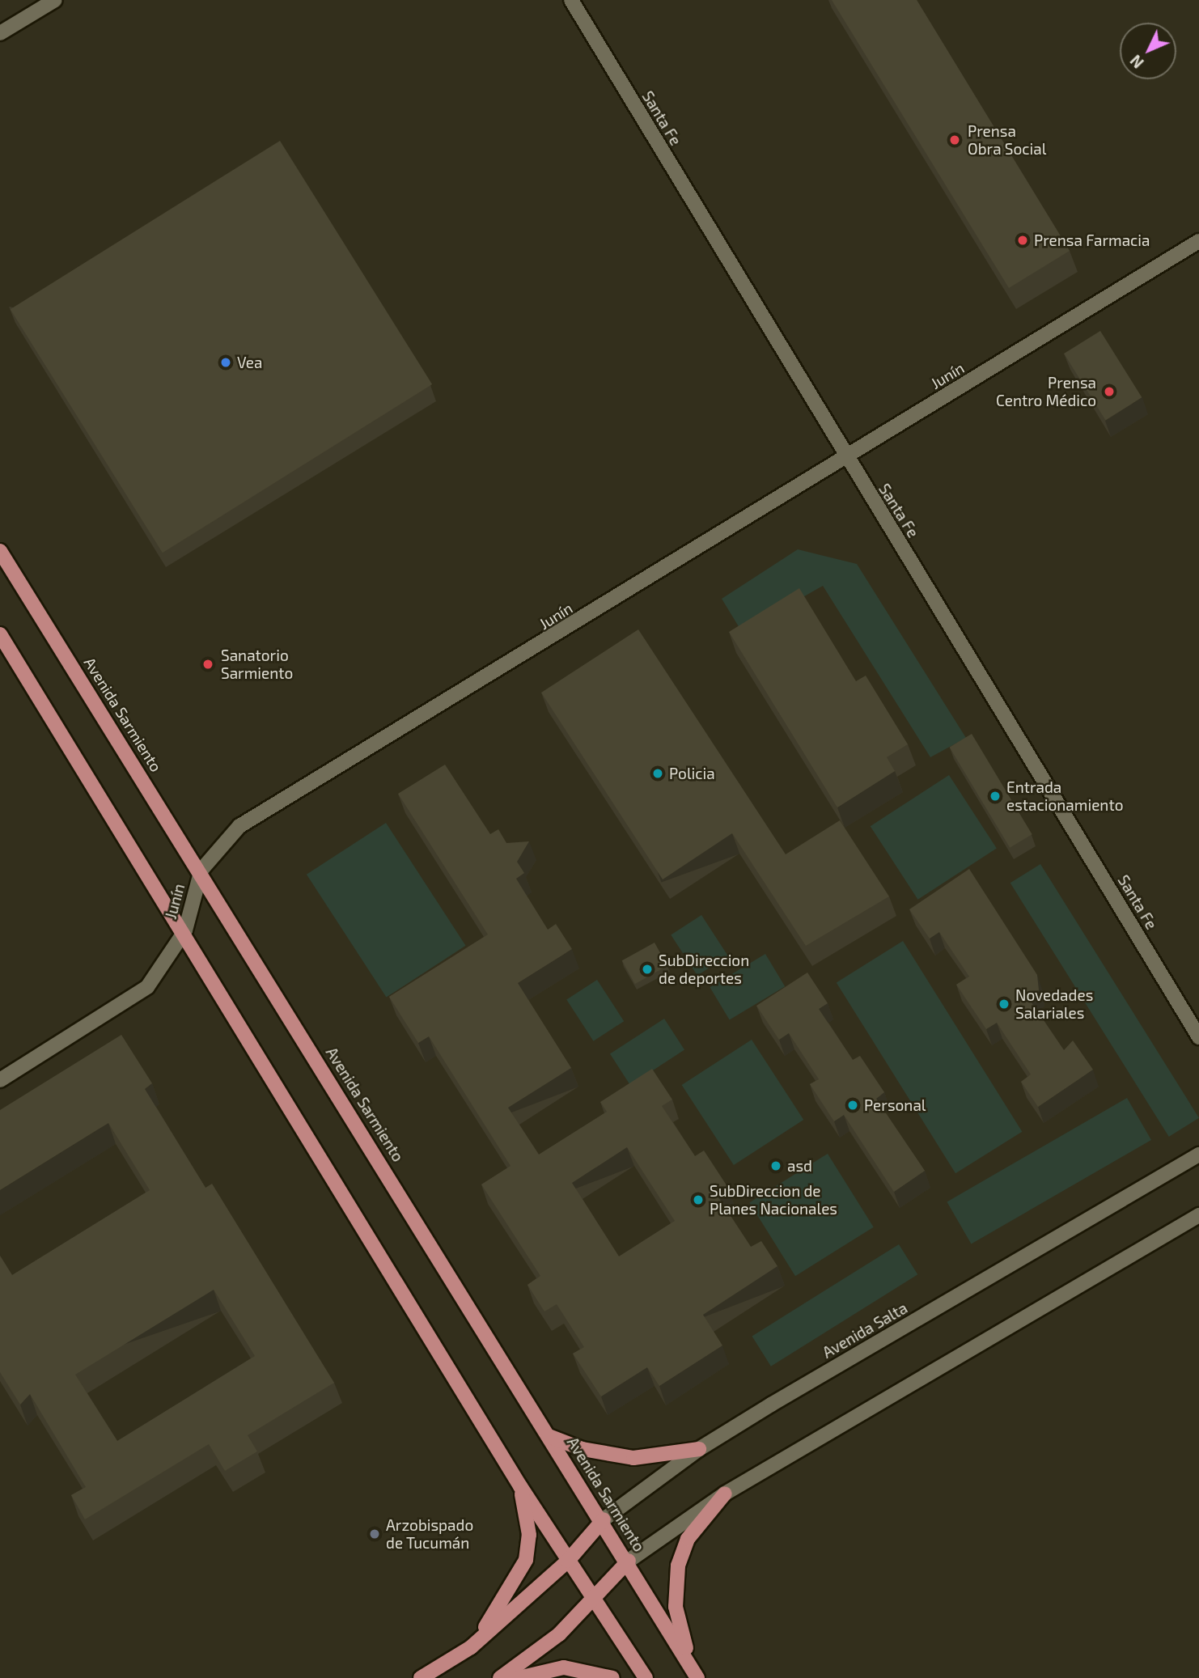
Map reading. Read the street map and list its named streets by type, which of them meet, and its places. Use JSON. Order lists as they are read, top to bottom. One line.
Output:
{"streets":{"main road":["Avenida Sarmiento","Avenida Salta"],"street":["Santa Fe","Junín"]},"crossings":[["Santa Fe","Junín"],["Junín","Avenida Sarmiento"],["Avenida Sarmiento","Avenida Salta"]],"places":["Prensa Obra Social","Prensa Farmacia","Vea","Prensa Centro Médico","Sanatorio Sarmiento","Policia","Entrada estacionamiento","SubDireccion de deportes","Novedades Salariales","Personal","asd","SubDireccion de Planes Nacionales","Arzobispado de Tucumán"],"north":"bottom left"}
